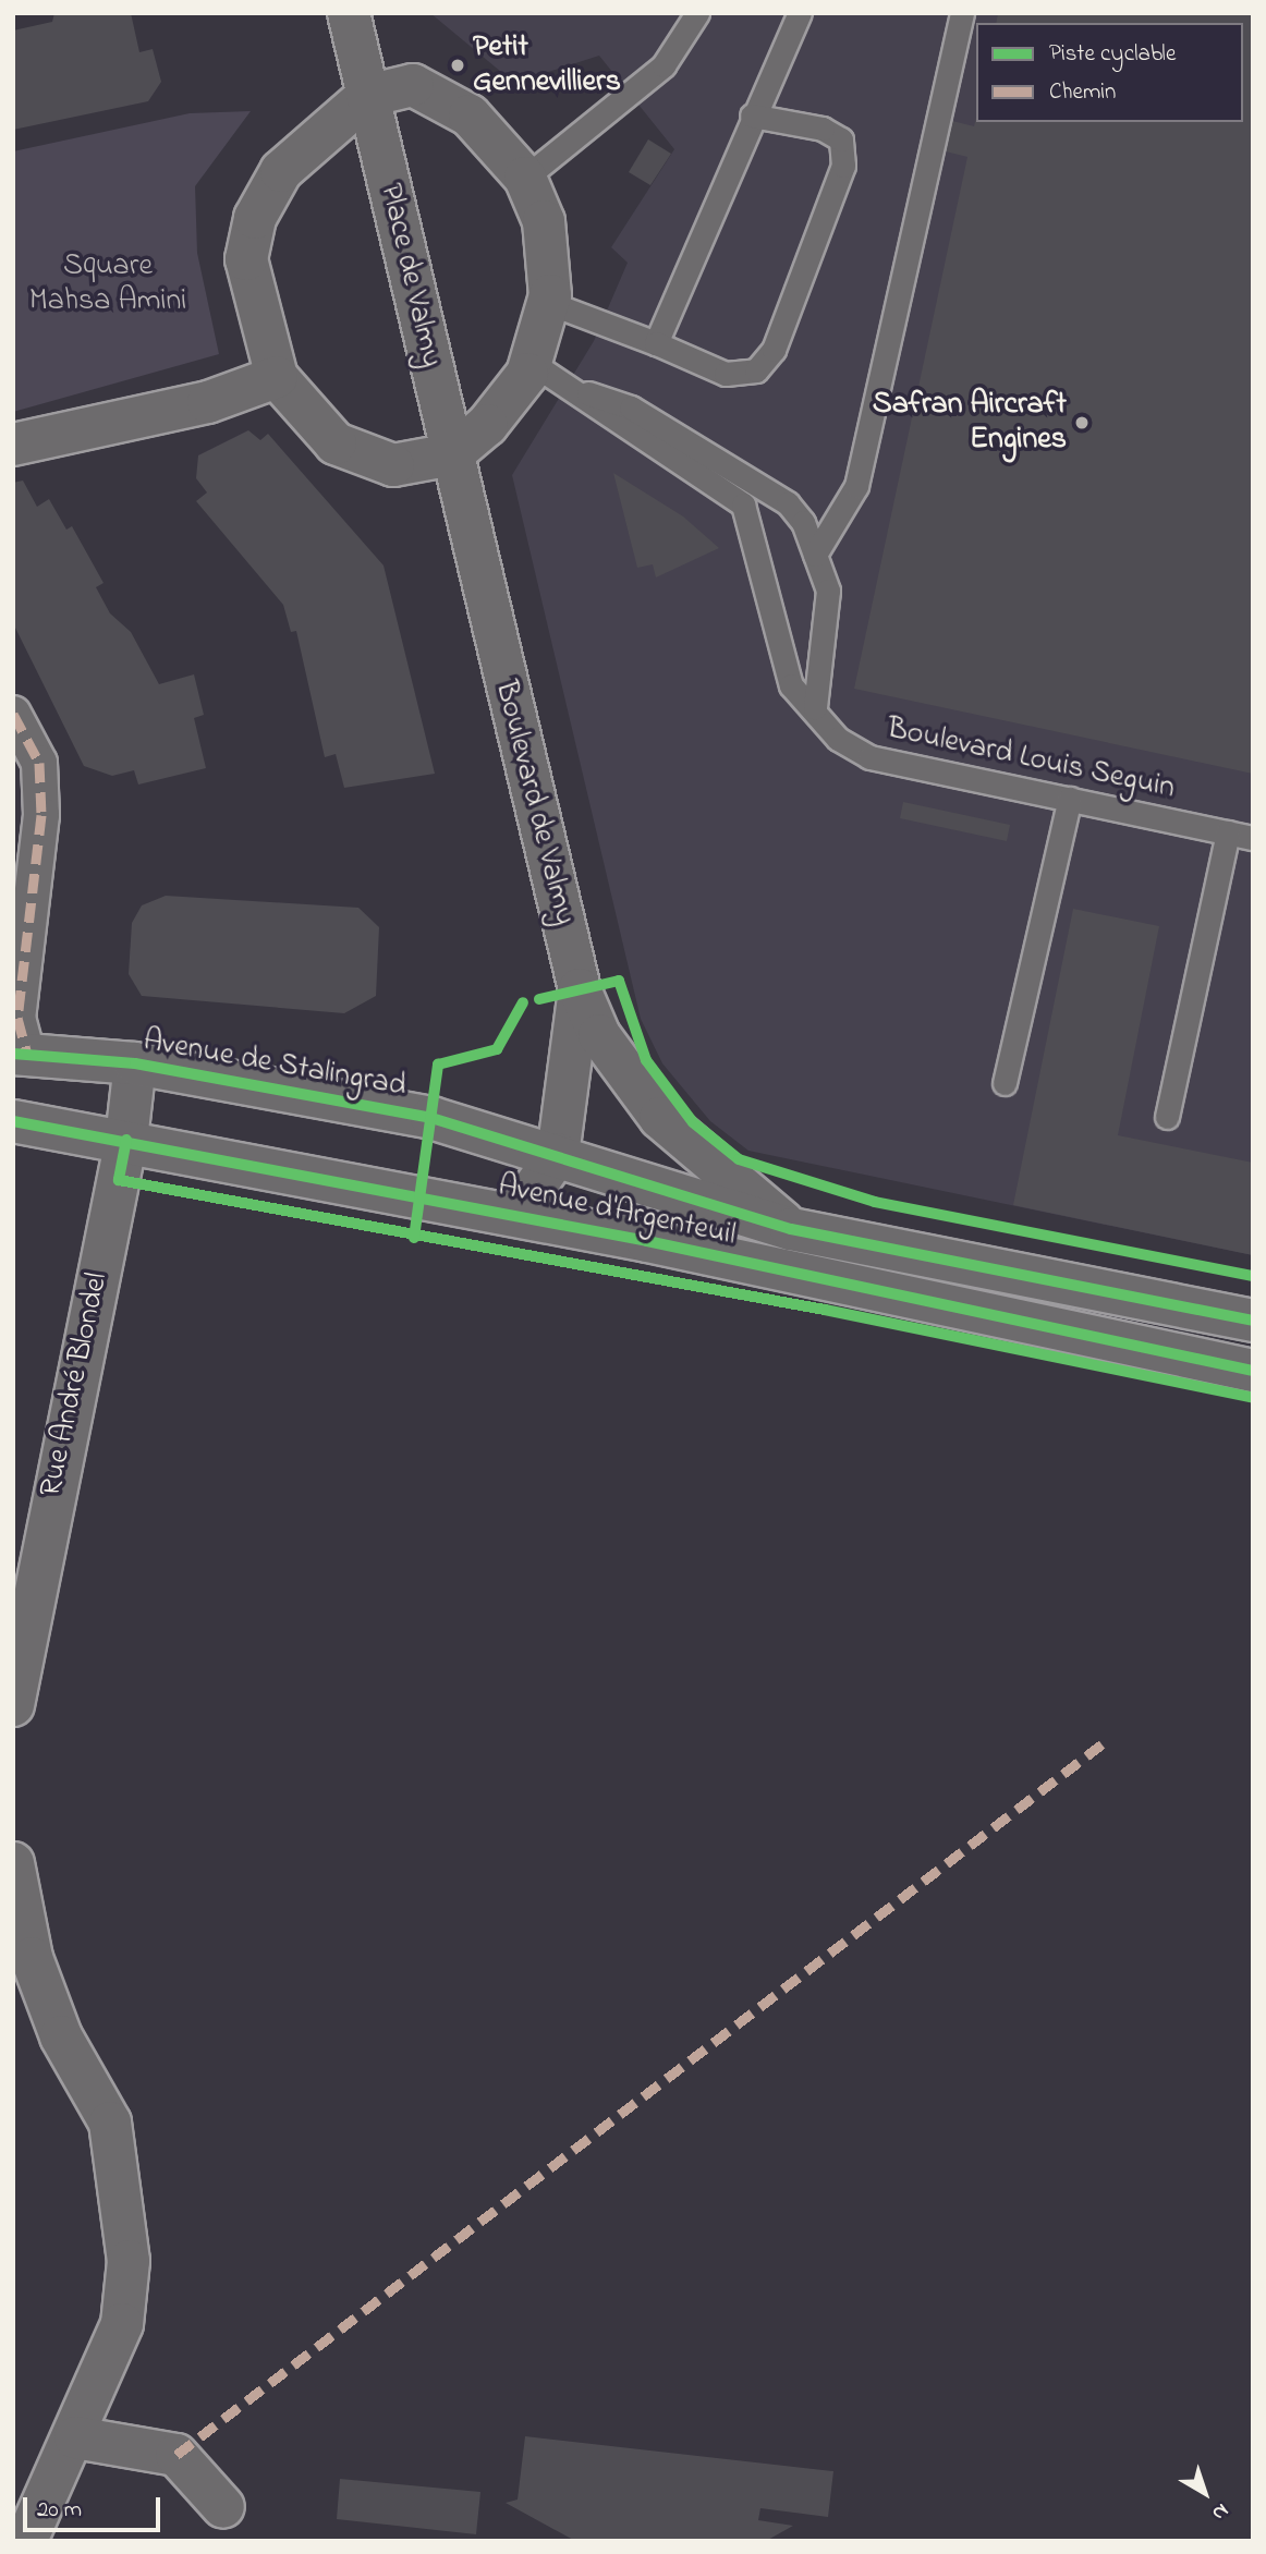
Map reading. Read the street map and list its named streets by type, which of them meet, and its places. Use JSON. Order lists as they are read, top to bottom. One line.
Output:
{"streets":{"main road":["Place de Valmy","Boulevard de Valmy","Avenue de Stalingrad","Avenue d'Argenteuil","Rue André Blondel"],"lane":["Boulevard Louis Seguin"]},"crossings":[["Place de Valmy","Boulevard de Valmy"],["Boulevard de Valmy","Avenue de Stalingrad"],["Boulevard de Valmy","Avenue d'Argenteuil"],["Avenue de Stalingrad","Avenue d'Argenteuil"],["Avenue de Stalingrad","Rue André Blondel"],["Avenue d'Argenteuil","Rue André Blondel"]],"parks":["Square Mahsa Amini"],"places":["Petit Gennevilliers","Safran Aircraft Engines"],"legend":["Piste cyclable","Chemin"],"scale_bar":"20 m","north":"bottom right"}
